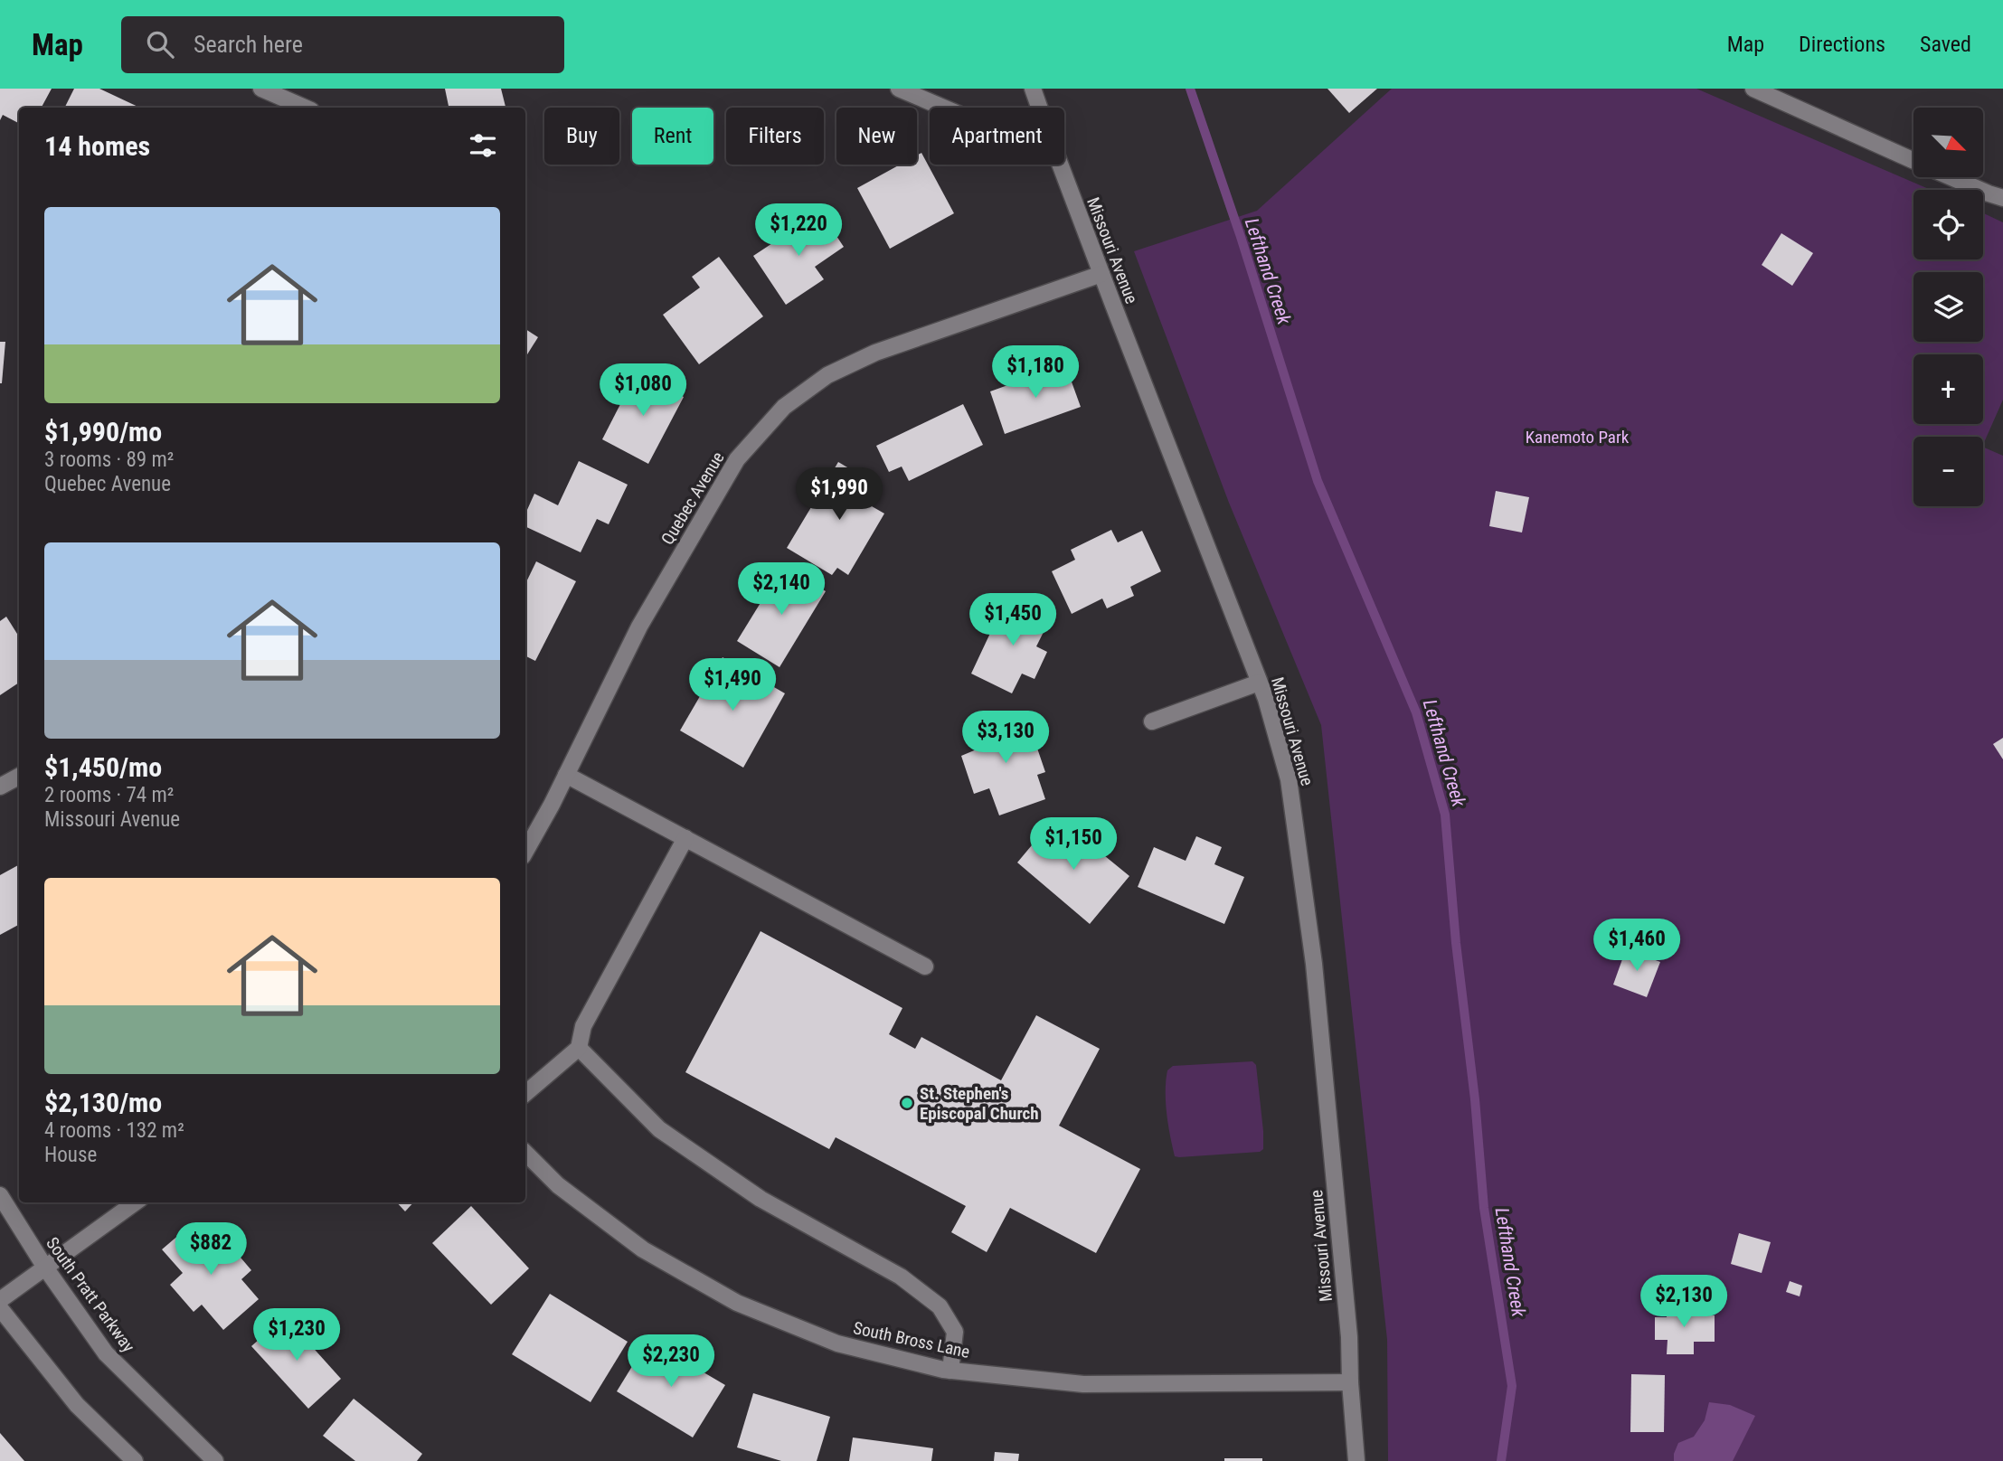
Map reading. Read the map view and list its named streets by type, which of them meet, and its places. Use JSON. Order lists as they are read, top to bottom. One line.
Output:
{"streets":{"street":["Missouri Avenue","Quebec Avenue","South Pratt Parkway","South Bross Lane"]},"crossings":[["Missouri Avenue","Quebec Avenue"],["Missouri Avenue","South Bross Lane"]],"water":["Lefthand Creek"],"parks":["Kanemoto Park"],"places":["St. Stephen's Episcopal Church"],"north":"bottom right","page":{"header":"Map","search":"Search here","nav":["Map","Directions","Saved"],"map_buttons":["+","−"],"chip":["Buy","Rent","Filters","New","Apartment"],"heading":"14 homes","list":[{"name":"$1,990/mo","note":"3 rooms · 89 m² · Quebec Avenue"},{"name":"$1,450/mo","note":"2 rooms · 74 m² · Missouri Avenue"},{"name":"$2,130/mo","note":"4 rooms · 132 m² · House"}],"price":["$1,220","$1,180","$1,080","$1,990","$2,140","$1,450","$1,490","$3,130","$1,150","$1,460","$882","$2,130","$1,230","$2,230"]}}
